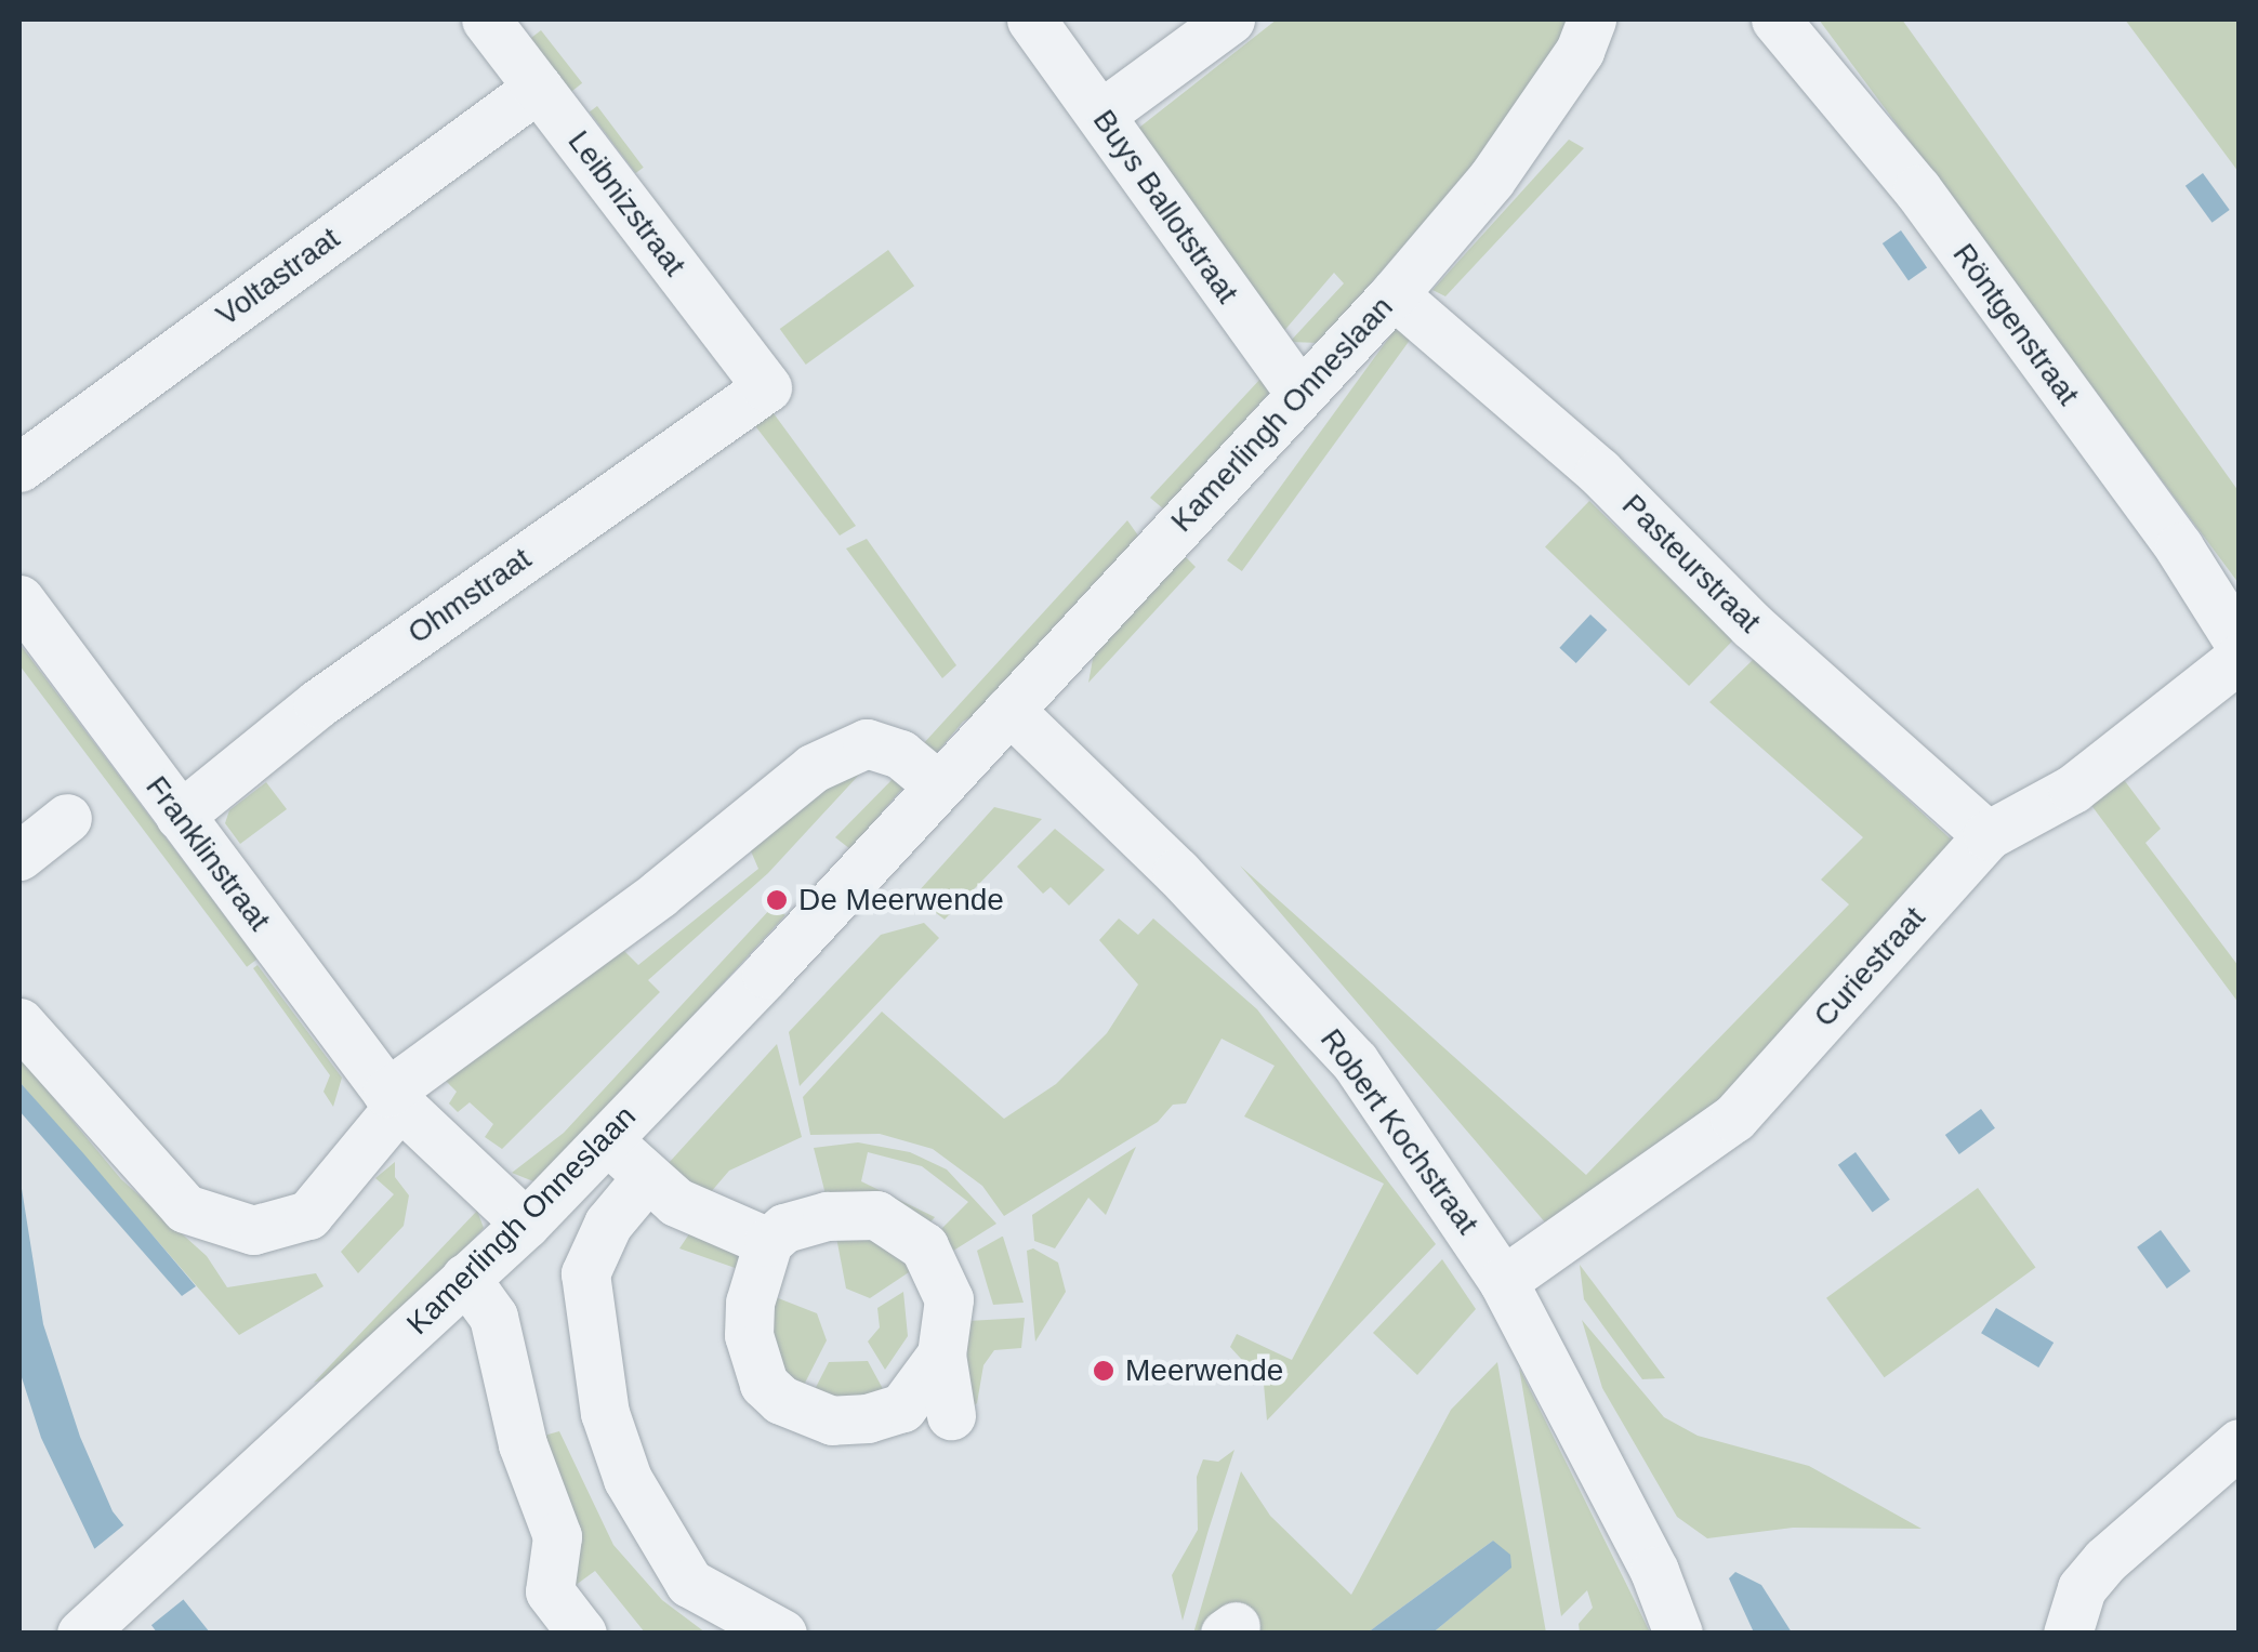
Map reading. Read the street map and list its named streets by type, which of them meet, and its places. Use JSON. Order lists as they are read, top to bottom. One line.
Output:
{"streets":{"street":["Leibnizstraat","Buys Ballotstraat","Voltastraat","Röntgenstraat","Kamerlingh Onneslaan","Pasteurstraat","Ohmstraat","Franklinstraat","Curiestraat","Robert Kochstraat"]},"crossings":[["Leibnizstraat","Voltastraat"],["Leibnizstraat","Ohmstraat"],["Buys Ballotstraat","Kamerlingh Onneslaan"],["Kamerlingh Onneslaan","Pasteurstraat"],["Kamerlingh Onneslaan","Franklinstraat"],["Kamerlingh Onneslaan","Robert Kochstraat"],["Pasteurstraat","Curiestraat"],["Ohmstraat","Franklinstraat"],["Curiestraat","Robert Kochstraat"]],"places":["De Meerwende","Meerwende"]}
